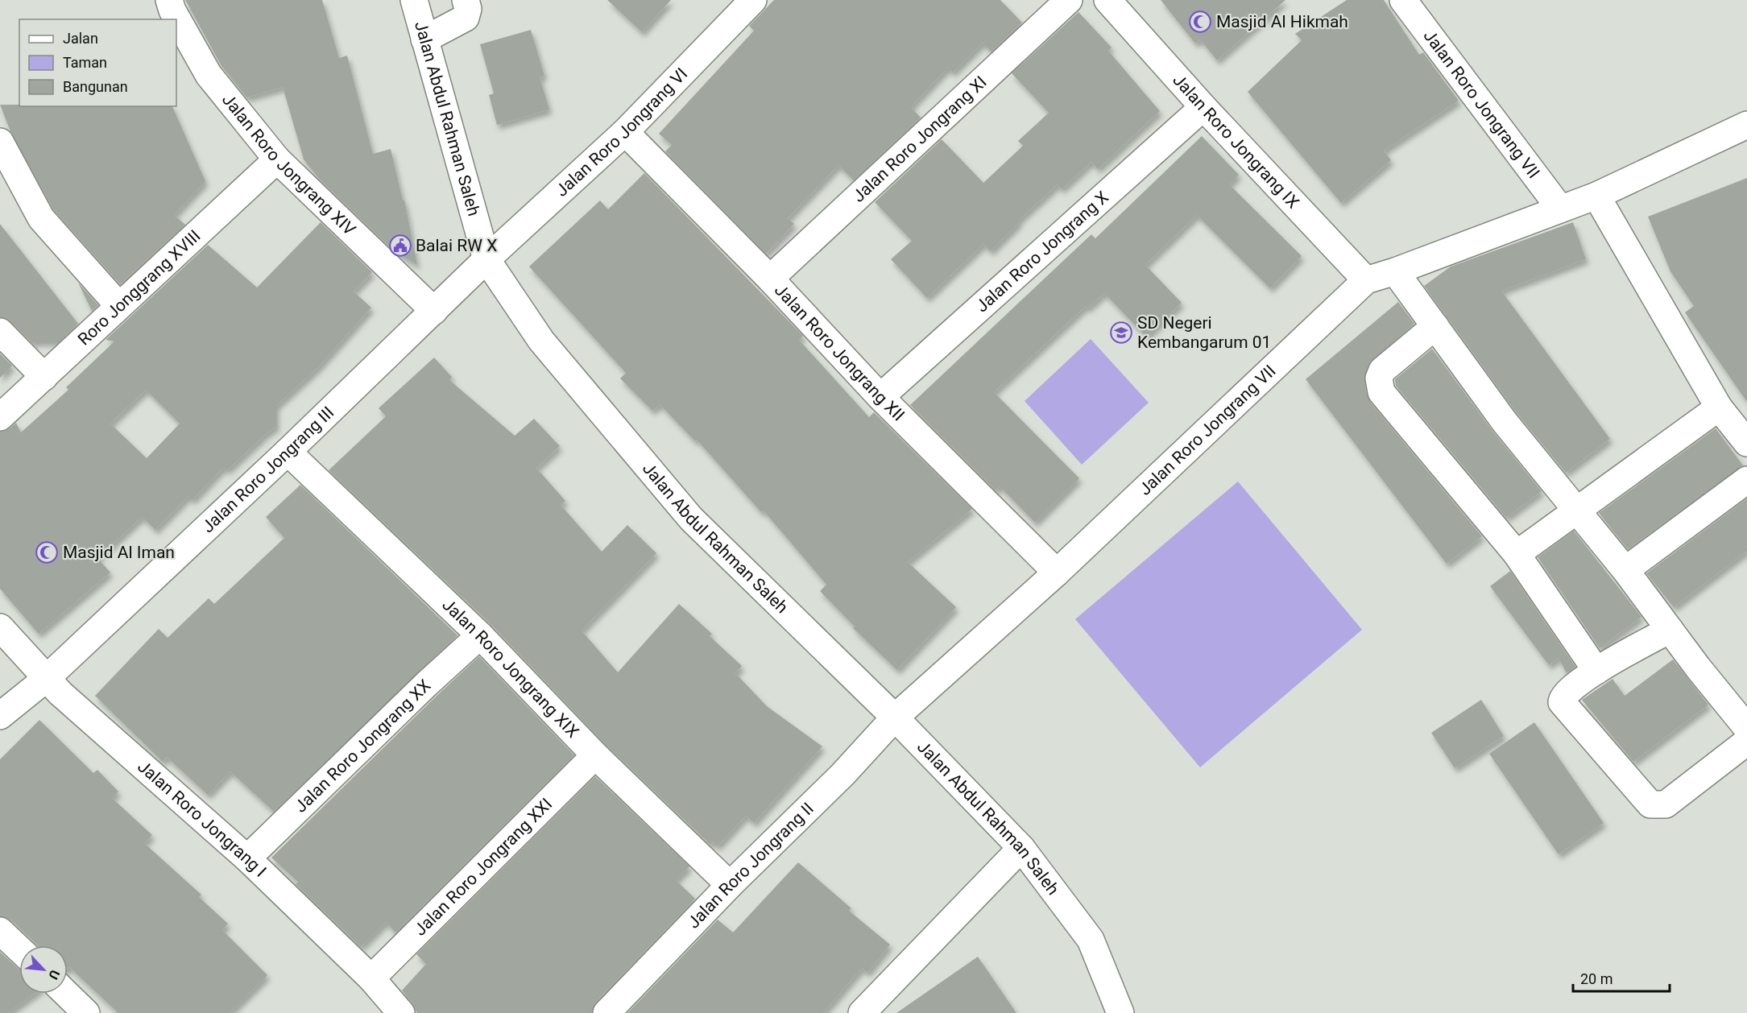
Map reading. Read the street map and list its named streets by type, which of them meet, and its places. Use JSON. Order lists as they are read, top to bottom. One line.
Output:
{"streets":{"street":["Jalan Roro Jongrang VII","Jalan Abdul Rahman Saleh","Jalan Roro Jongrang VI","Jalan Roro Jongrang XI","Jalan Roro Jongrang IX","Jalan Roro Jongrang XIV","Jalan Roro Jongrang X","Roro Jonggrang XVIII","Jalan Roro Jongrang XII","Jalan Roro Jongrang III","Jalan Roro Jongrang XIX","Jalan Roro Jongrang XX","Jalan Roro Jongrang I","Jalan Roro Jongrang II","Jalan Roro Jongrang XXI"]},"crossings":[["Jalan Roro Jongrang VII","Jalan Abdul Rahman Saleh"],["Jalan Roro Jongrang VII","Jalan Roro Jongrang IX"],["Jalan Roro Jongrang VII","Jalan Roro Jongrang XII"],["Jalan Roro Jongrang VII","Jalan Roro Jongrang II"],["Jalan Abdul Rahman Saleh","Jalan Roro Jongrang VI"],["Jalan Abdul Rahman Saleh","Jalan Roro Jongrang III"],["Jalan Abdul Rahman Saleh","Jalan Roro Jongrang II"],["Jalan Roro Jongrang VI","Jalan Roro Jongrang XII"],["Jalan Roro Jongrang VI","Jalan Roro Jongrang III"],["Jalan Roro Jongrang XI","Jalan Roro Jongrang XII"],["Jalan Roro Jongrang IX","Jalan Roro Jongrang X"],["Jalan Roro Jongrang XIV","Roro Jonggrang XVIII"],["Jalan Roro Jongrang XIV","Jalan Roro Jongrang III"],["Jalan Roro Jongrang X","Jalan Roro Jongrang XII"],["Jalan Roro Jongrang III","Jalan Roro Jongrang XIX"],["Jalan Roro Jongrang III","Jalan Roro Jongrang I"],["Jalan Roro Jongrang XIX","Jalan Roro Jongrang XX"],["Jalan Roro Jongrang XIX","Jalan Roro Jongrang II"],["Jalan Roro Jongrang XIX","Jalan Roro Jongrang XXI"],["Jalan Roro Jongrang XX","Jalan Roro Jongrang I"],["Jalan Roro Jongrang I","Jalan Roro Jongrang XXI"]],"places":{"mosque":["Masjid Al Hikmah","Masjid Al Iman"],"public building":["Balai RW X"],"school or university":["SD Negeri Kembangarum 01"]},"legend":["Jalan","Taman","Bangunan"],"scale_bar":"20 m","north":"bottom right"}
